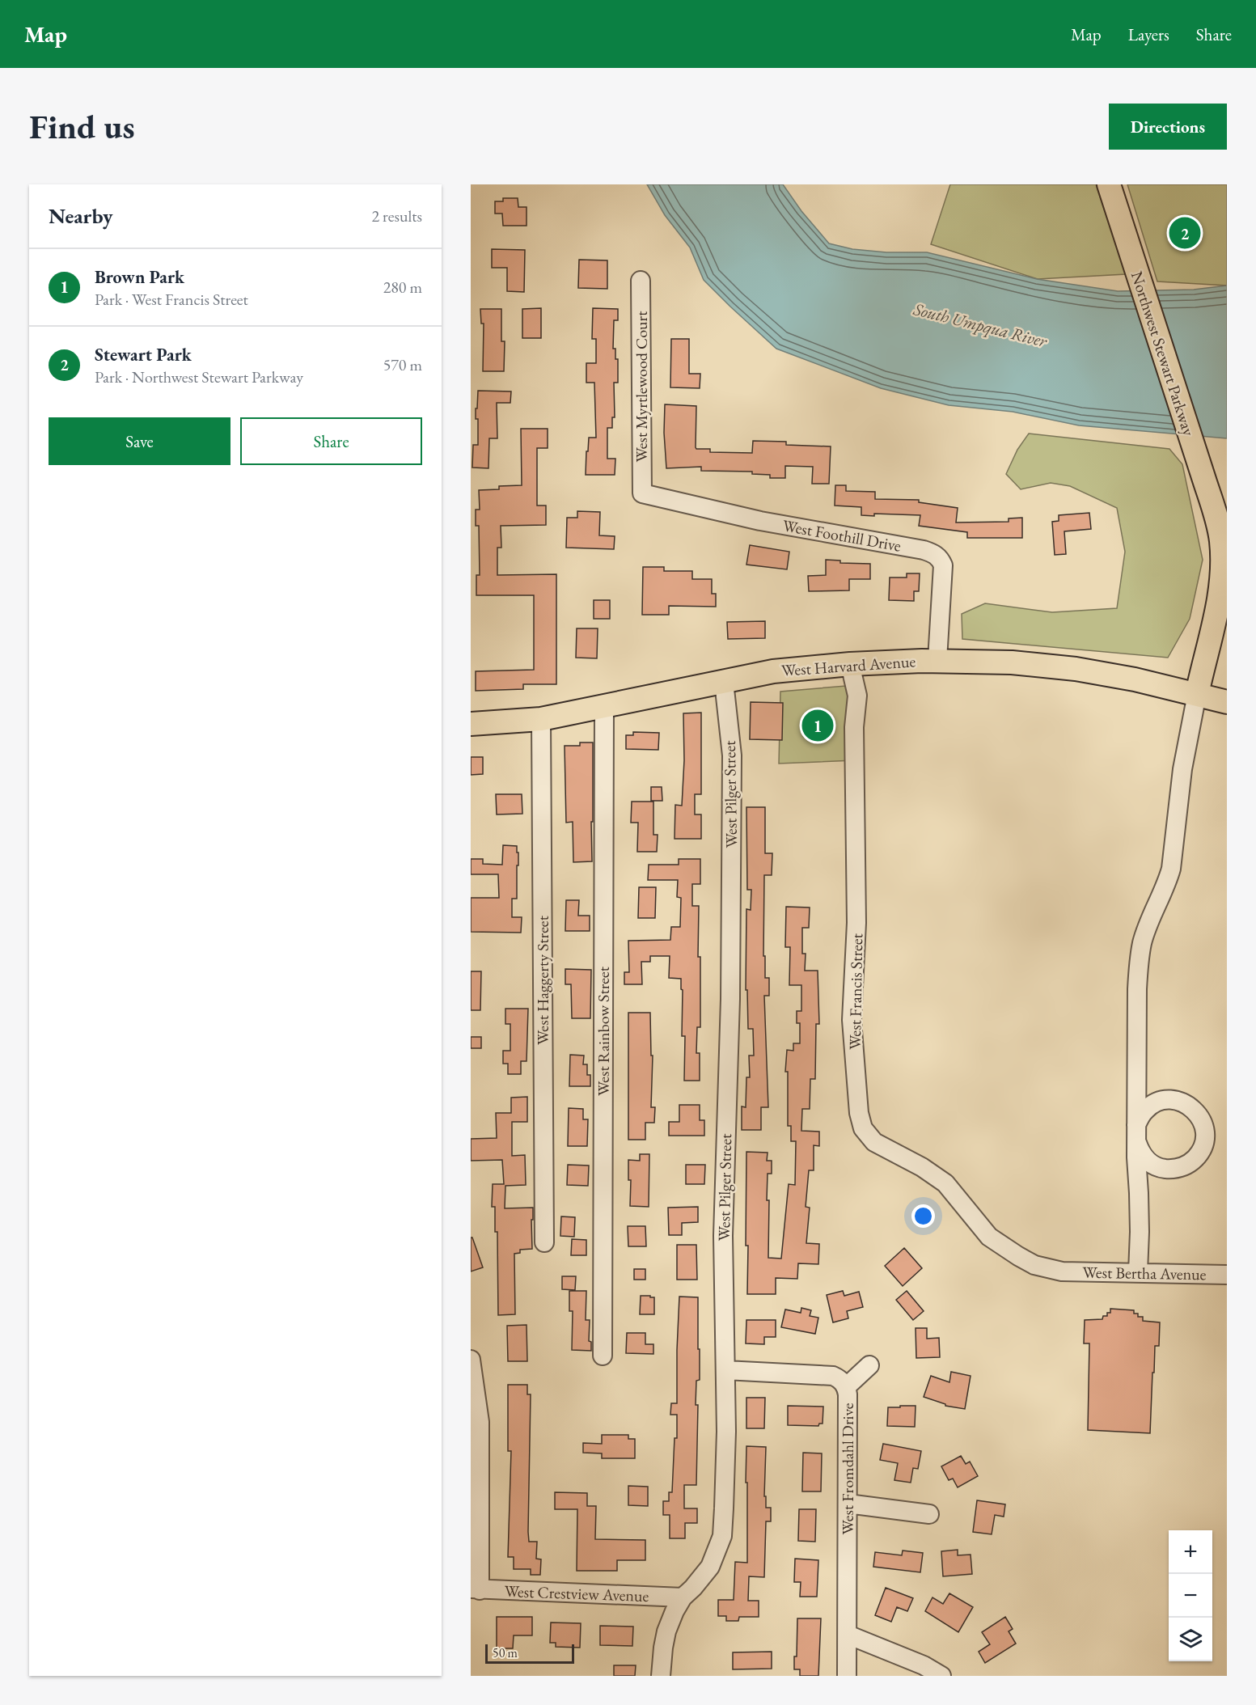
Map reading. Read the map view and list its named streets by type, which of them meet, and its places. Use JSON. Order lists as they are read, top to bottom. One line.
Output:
{"streets":{"main road":["Northwest Stewart Parkway","West Harvard Avenue"],"street":["West Myrtlewood Court","West Foothill Drive","West Pilger Street","West Haggerty Street","West Francis Street","West Rainbow Street","West Bertha Avenue","West Fromdahl Drive","West Crestview Avenue"]},"crossings":[["Northwest Stewart Parkway","West Harvard Avenue"],["West Myrtlewood Court","West Foothill Drive"],["West Foothill Drive","West Harvard Avenue"],["West Harvard Avenue","West Pilger Street"],["West Harvard Avenue","West Haggerty Street"],["West Harvard Avenue","West Francis Street"],["West Harvard Avenue","West Rainbow Street"],["West Pilger Street","West Fromdahl Drive"],["West Pilger Street","West Crestview Avenue"],["West Francis Street","West Bertha Avenue"]],"water":["South Umpqua River"],"scale_bar":"50 m","page":{"header":"Map","nav":["Map","Layers","Share"],"buttons":["Directions",["Save","Share"]],"title":"Find us","heading":["Nearby","2 results"],"pins":["2","1"],"list":[{"mark":"1","name":"Brown Park","note":"Park · West Francis Street","value":"280 m"},{"mark":"2","name":"Stewart Park","note":"Park · Northwest Stewart Parkway","value":"570 m"}],"map_buttons":["+","−"],"scale":"50 m"}}
